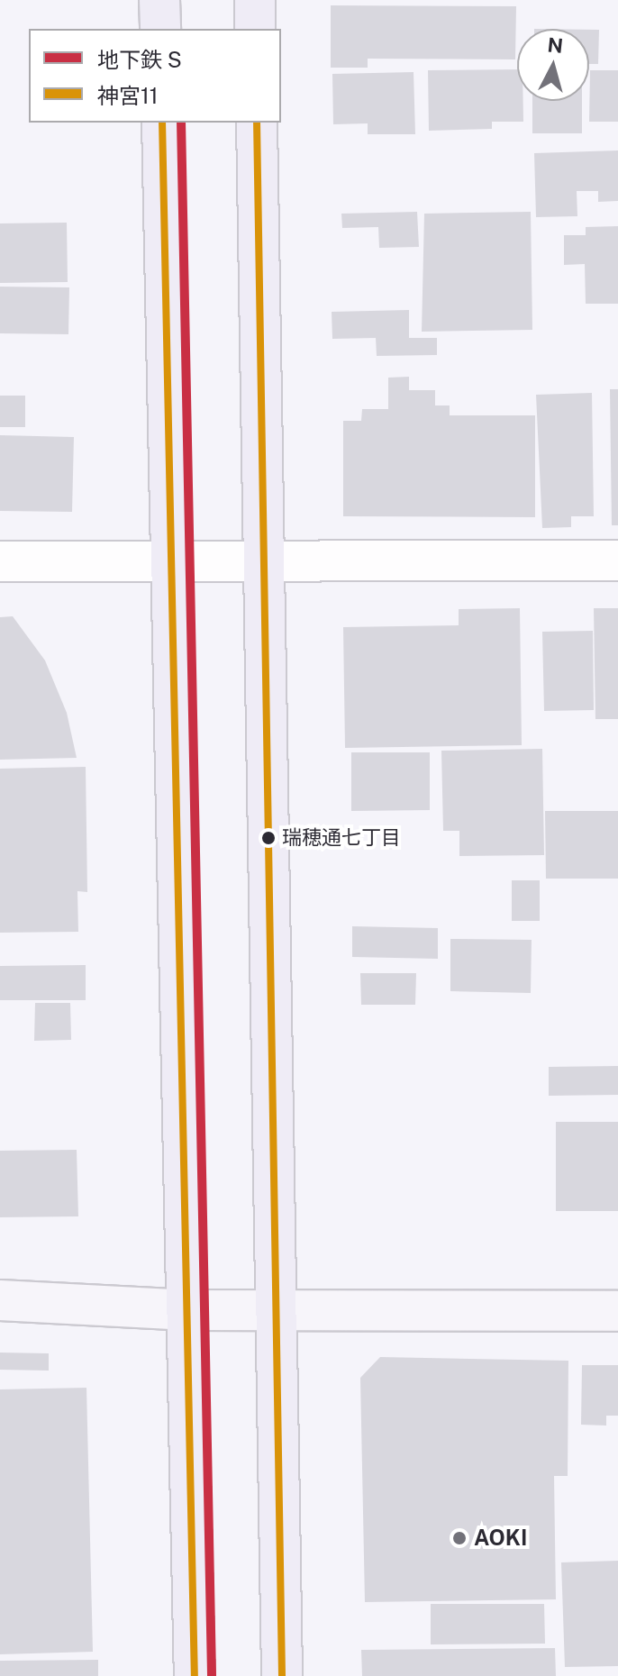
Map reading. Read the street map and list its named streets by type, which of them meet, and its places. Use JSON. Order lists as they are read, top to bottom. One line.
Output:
{"places":["瑞穂通七丁目","AOKI"],"lines":["metro line S","transit line 神宮11"],"legend":["地下鉄 S","神宮11"],"north":"top"}
